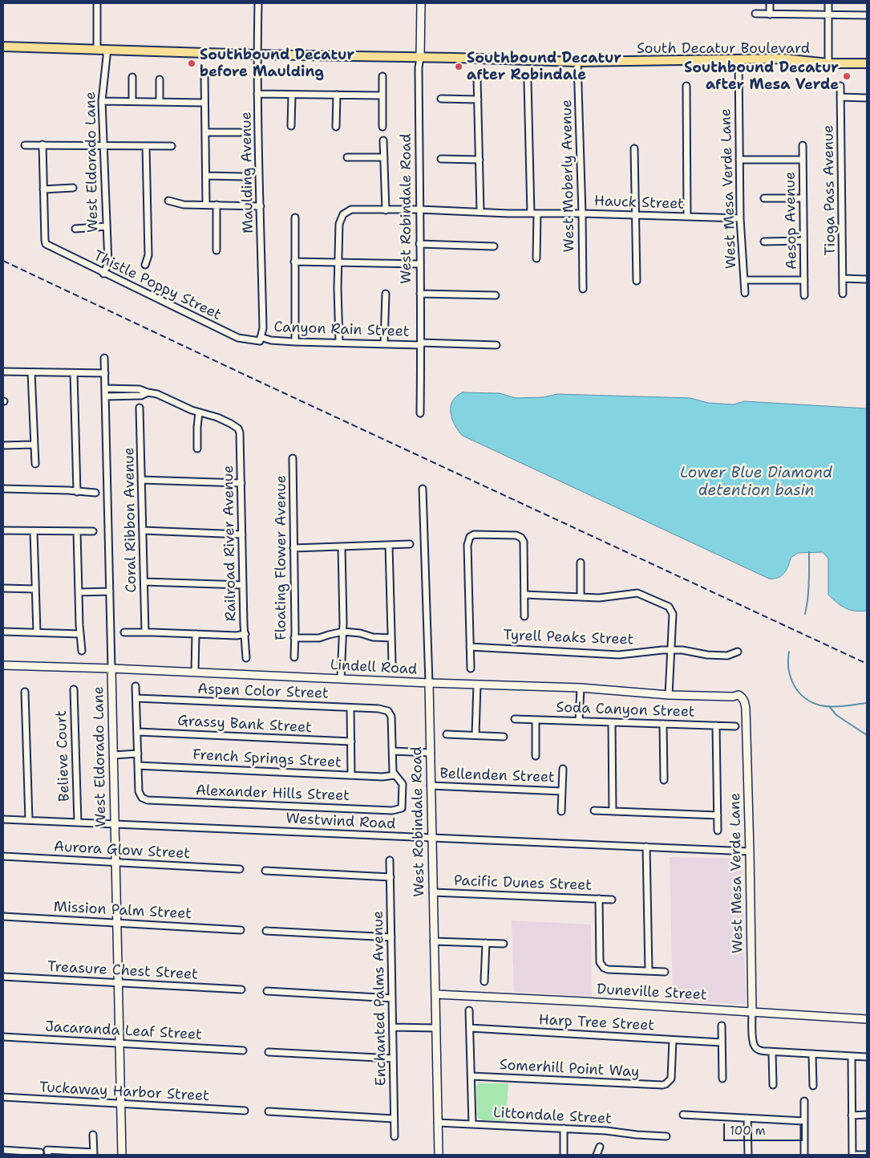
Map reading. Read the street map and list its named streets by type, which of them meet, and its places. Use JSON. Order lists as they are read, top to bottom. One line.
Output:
{"streets":{"main road":["South Decatur Boulevard"],"street":["West Eldorado Lane","Maulding Avenue","West Moberly Avenue","West Mesa Verde Lane","Tioga Pass Avenue","Hauck Street","West Robindale Road","Aesop Avenue","Thistle Poppy Street","Canyon Rain Street","Coral Ribbon Avenue","Railroad River Avenue","Floating Flower Avenue","Tyrell Peaks Street","Lindell Road","Aspen Color Street","Soda Canyon Street","Grassy Bank Street","Believe Court","French Springs Street","Bellenden Street","Alexander Hills Street","Westwind Road","Aurora Glow Street","Pacific Dunes Street","Mission Palm Street","Treasure Chest Street","Duneville Street","Enchanted Palms Avenue","Harp Tree Street","Jacaranda Leaf Street","Somerhill Point Way","Tuckaway Harbor Street","Littondale Street"]},"crossings":[["South Decatur Boulevard","West Eldorado Lane"],["South Decatur Boulevard","Maulding Avenue"],["South Decatur Boulevard","West Moberly Avenue"],["South Decatur Boulevard","West Mesa Verde Lane"],["South Decatur Boulevard","West Robindale Road"],["West Eldorado Lane","Thistle Poppy Street"],["West Eldorado Lane","Lindell Road"],["West Eldorado Lane","Westwind Road"],["West Eldorado Lane","Aurora Glow Street"],["West Eldorado Lane","Mission Palm Street"],["West Eldorado Lane","Treasure Chest Street"],["West Eldorado Lane","Jacaranda Leaf Street"],["West Eldorado Lane","Tuckaway Harbor Street"],["Maulding Avenue","Thistle Poppy Street"],["Maulding Avenue","Canyon Rain Street"],["West Moberly Avenue","Hauck Street"],["West Mesa Verde Lane","Hauck Street"],["West Mesa Verde Lane","Lindell Road"],["West Mesa Verde Lane","Westwind Road"],["West Mesa Verde Lane","Duneville Street"],["Hauck Street","West Robindale Road"],["West Robindale Road","Canyon Rain Street"],["West Robindale Road","Lindell Road"],["West Robindale Road","Bellenden Street"],["West Robindale Road","Westwind Road"],["West Robindale Road","Pacific Dunes Street"],["West Robindale Road","Duneville Street"],["West Robindale Road","Littondale Street"],["Thistle Poppy Street","Canyon Rain Street"],["Believe Court","Westwind Road"],["French Springs Street","Alexander Hills Street"],["Harp Tree Street","Somerhill Point Way"]],"water":["Lower Blue Diamond detention basin"],"places":["Southbound Decatur before Maulding","Southbound Decatur after Robindale","Southbound Decatur after Mesa Verde"],"scale_bar":"100 m"}
